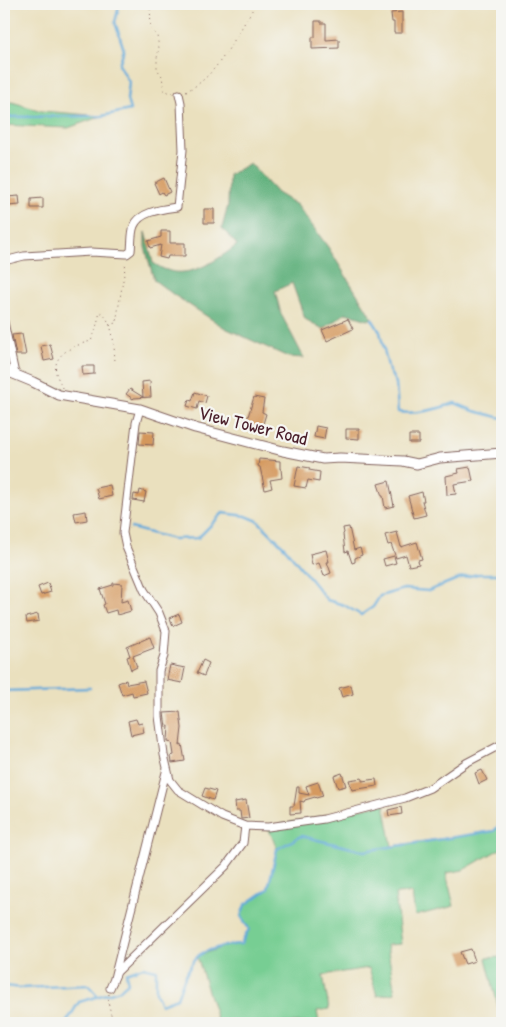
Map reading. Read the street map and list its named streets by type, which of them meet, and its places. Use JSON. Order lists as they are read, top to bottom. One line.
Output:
{"streets":{"street":["View Tower Road"]}}
